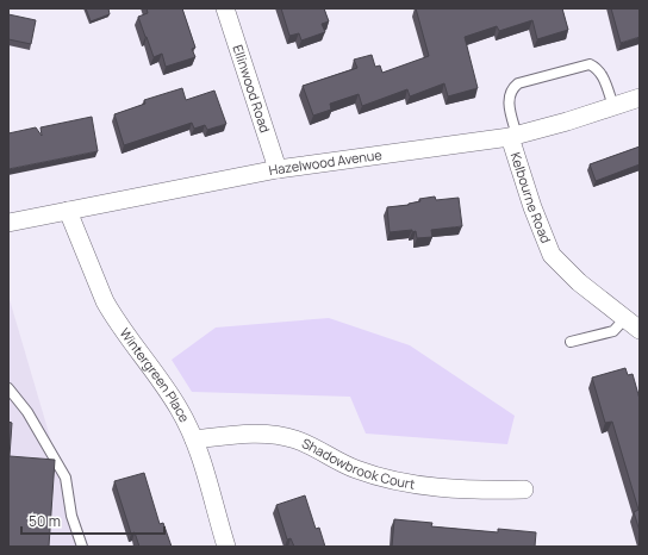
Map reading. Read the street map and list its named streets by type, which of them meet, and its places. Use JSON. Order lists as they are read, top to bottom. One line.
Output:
{"streets":{"street":["Ellinwood Road","Hazelwood Avenue","Kelbourne Road","Wintergreen Place","Shadowbrook Court"]},"crossings":[["Ellinwood Road","Hazelwood Avenue"],["Hazelwood Avenue","Kelbourne Road"],["Hazelwood Avenue","Wintergreen Place"],["Wintergreen Place","Shadowbrook Court"]],"scale_bar":"50 m"}
